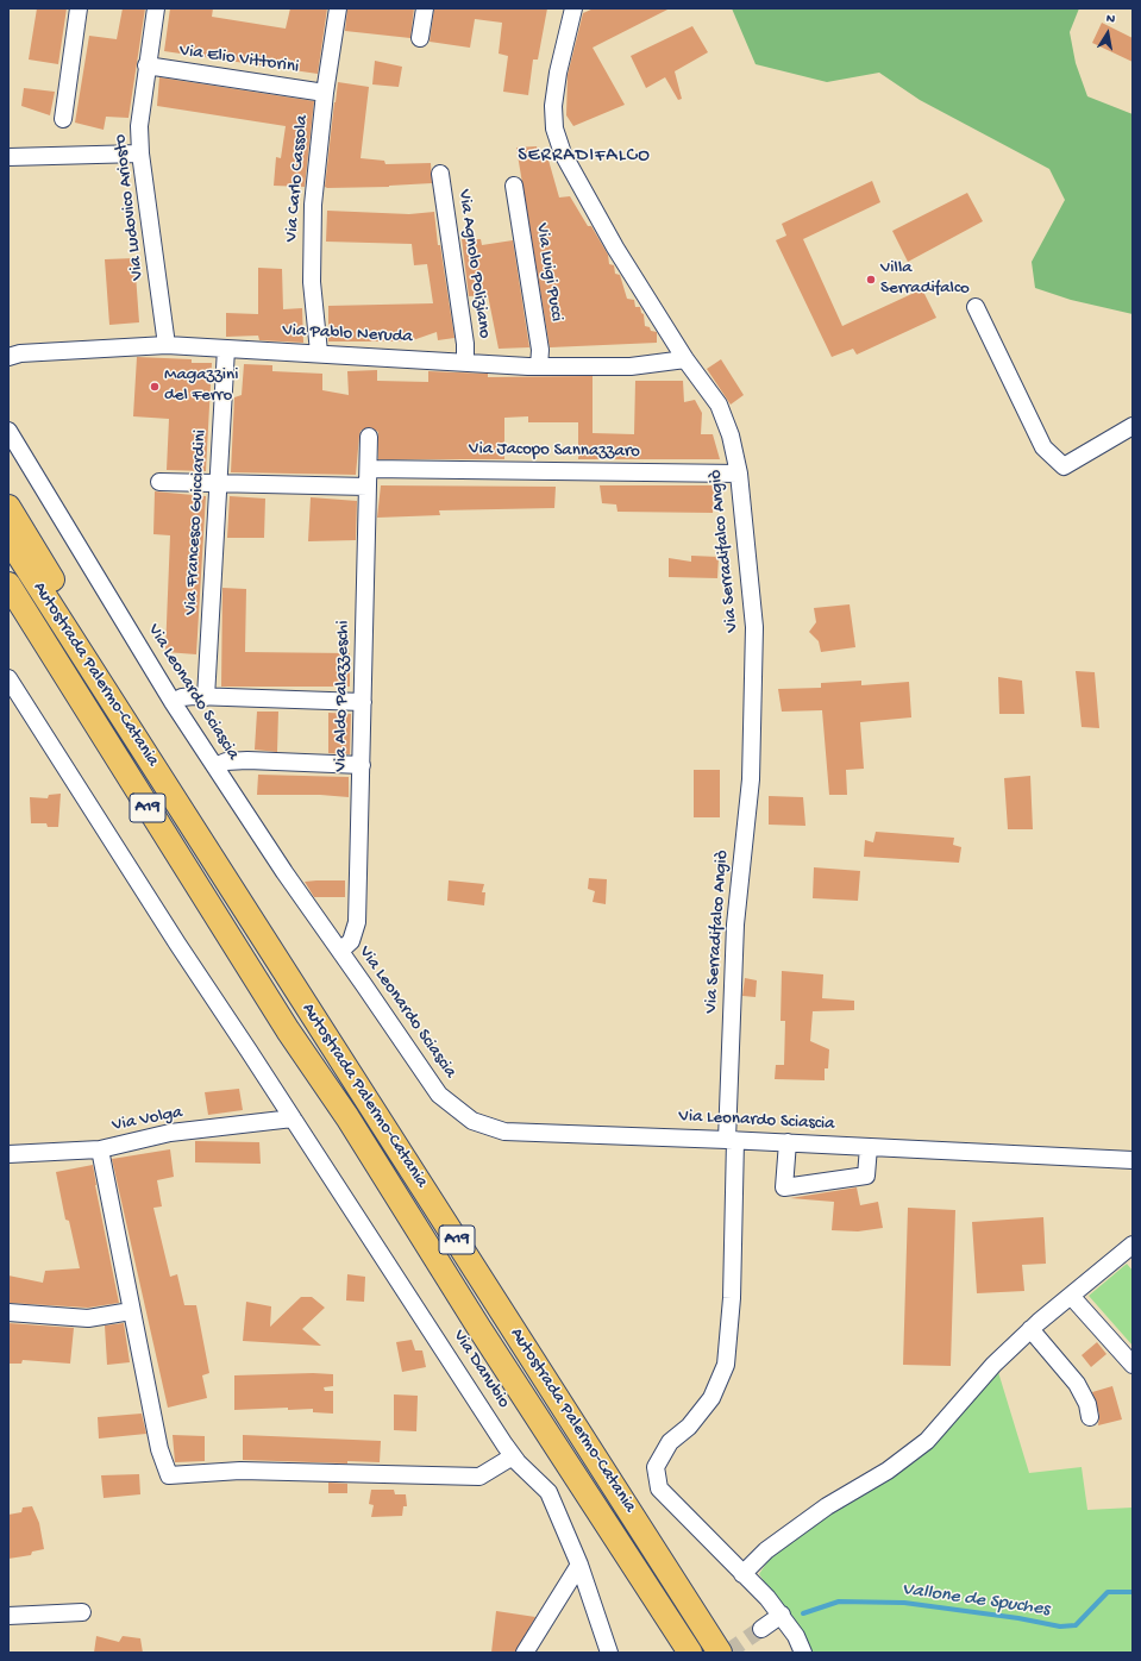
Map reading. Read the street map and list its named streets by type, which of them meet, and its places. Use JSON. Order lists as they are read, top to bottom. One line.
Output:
{"streets":{"highway":["Autostrada Palermo-Catania","A19"],"street":["Via Elio Vittorini","Via Carlo Cassola","Via Ludovico Ariosto","Via Agnolo Poliziano","Via Luigi Pucci","Via Pablo Neruda","Via Jacopo Sannazzaro","Via Francesco Guicciardini","Via Serradifalco Angiò","Via Leonardo Sciascia","Via Aldo Palazzeschi","Via Volga","Via Danubio"]},"crossings":[["Via Elio Vittorini","Via Carlo Cassola"],["Via Elio Vittorini","Via Ludovico Ariosto"],["Via Carlo Cassola","Via Pablo Neruda"],["Via Ludovico Ariosto","Via Pablo Neruda"],["Via Agnolo Poliziano","Via Pablo Neruda"],["Via Luigi Pucci","Via Pablo Neruda"],["Via Pablo Neruda","Via Francesco Guicciardini"],["Via Pablo Neruda","Via Serradifalco Angiò"],["Via Jacopo Sannazzaro","Via Serradifalco Angiò"],["Via Jacopo Sannazzaro","Via Aldo Palazzeschi"],["Via Serradifalco Angiò","Via Leonardo Sciascia"],["Via Leonardo Sciascia","Via Aldo Palazzeschi"],["Via Volga","Via Danubio"]],"districts":["SERRADIFALCO"],"water":["Vallone de Spuches"],"places":["Villa Serradifalco","Magazzini del Ferro"],"north":"top"}
